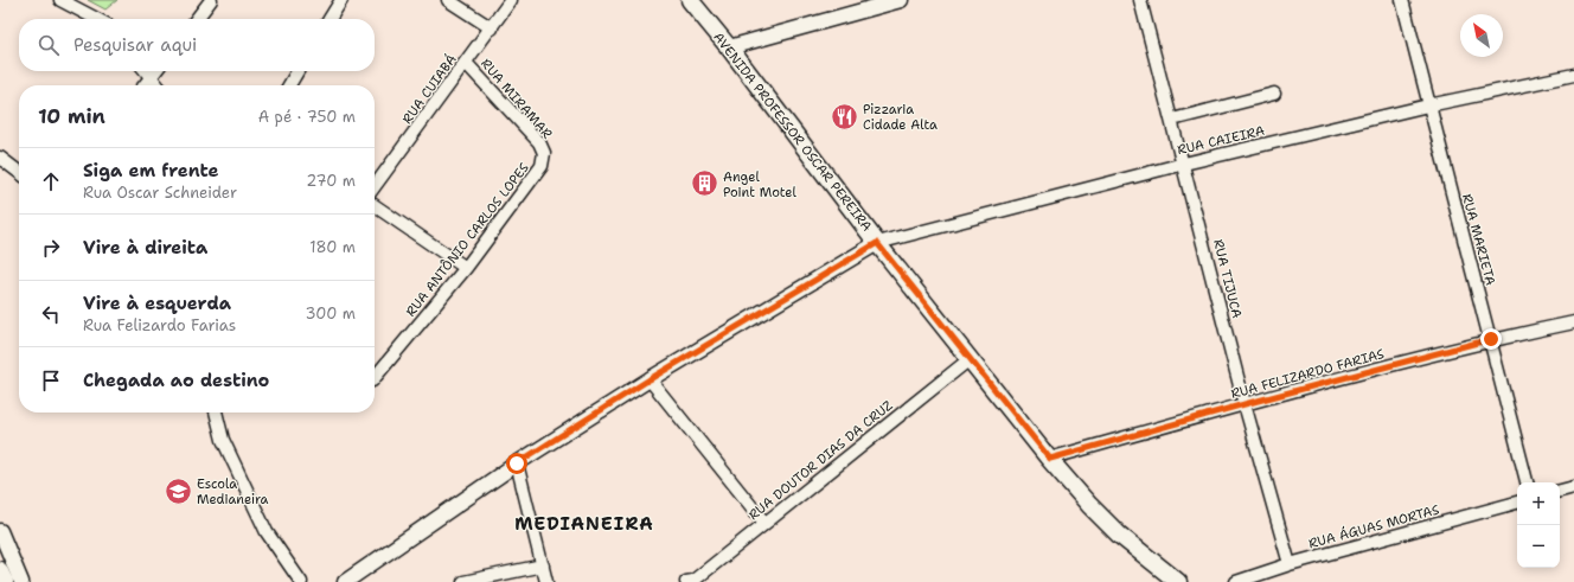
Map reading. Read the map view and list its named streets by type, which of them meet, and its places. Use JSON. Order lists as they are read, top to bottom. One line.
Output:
{"streets":{"main road":["AVENIDA PROFESSOR OSCAR PEREIRA"],"street":["RUA CUIABÁ","RUA MIRAMAR","RUA CAIEIRA","RUA ANTÔNIO CARLOS LOPES","RUA MARIETA","RUA TIJUCA","RUA FELIZARDO FARIAS","RUA DOUTOR DIAS DA CRUZ","RUA ÁGUAS MORTAS"]},"crossings":[["RUA CUIABÁ","RUA MIRAMAR"],["RUA MIRAMAR","RUA ANTÔNIO CARLOS LOPES"],["AVENIDA PROFESSOR OSCAR PEREIRA","RUA CAIEIRA"],["AVENIDA PROFESSOR OSCAR PEREIRA","RUA FELIZARDO FARIAS"],["AVENIDA PROFESSOR OSCAR PEREIRA","RUA DOUTOR DIAS DA CRUZ"],["RUA CAIEIRA","RUA MARIETA"],["RUA CAIEIRA","RUA TIJUCA"],["RUA MARIETA","RUA FELIZARDO FARIAS"],["RUA TIJUCA","RUA FELIZARDO FARIAS"],["RUA TIJUCA","RUA ÁGUAS MORTAS"]],"districts":["MEDIANEIRA"],"places":{"restaurant":["Pizzaria Cidade Alta"],"building":["Angel Point Motel"],"school or university":["Escola Medianeira"]},"north":"top left","page":{"search":"Pesquisar aqui","heading":["10 min","A pé · 750 m"],"list":[["Siga em frente","Rua Oscar Schneider","270 m"],["Vire à direita","180 m"],["Vire à esquerda","Rua Felizardo Farias","300 m"],"Chegada ao destino"],"map_buttons":["+","−"]}}
